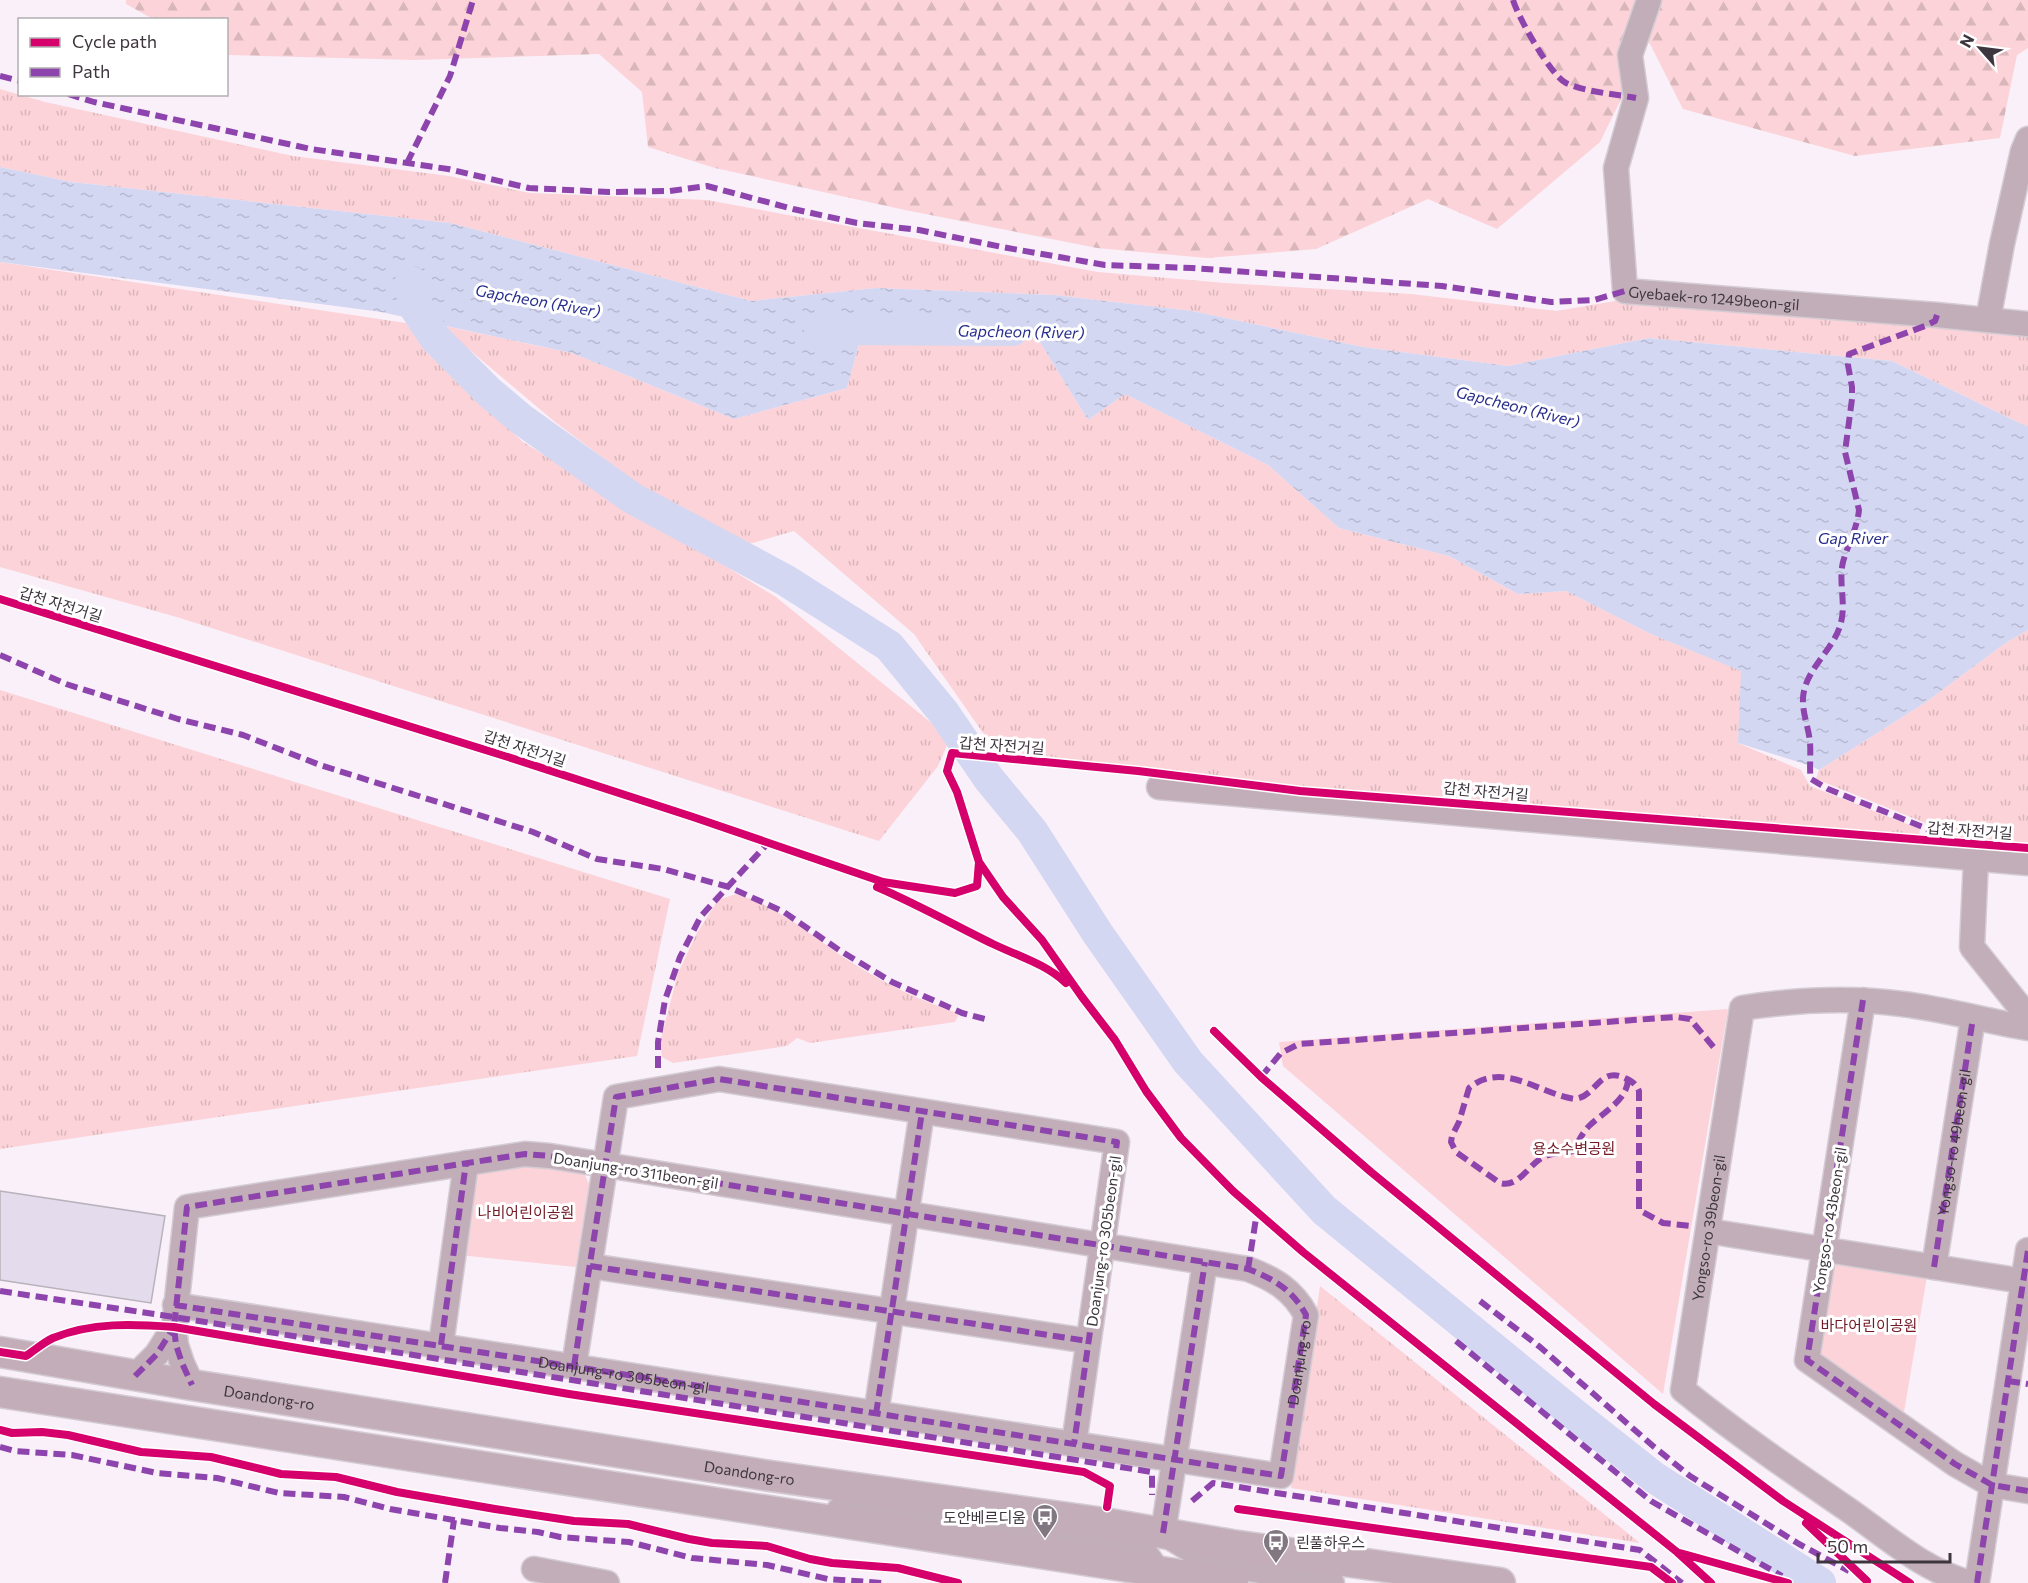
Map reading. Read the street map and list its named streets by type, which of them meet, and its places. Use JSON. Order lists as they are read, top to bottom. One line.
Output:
{"streets":{"main road":["Doandong-ro"],"street":["Gyebaek-ro 1249beon-gil","Yongso-ro 49beon-gil","Doanjung-ro 311beon-gil","Yongso-ro 43beon-gil","Yongso-ro 39beon-gil","Doanjung-ro 305beon-gil","Doanjung-ro"],"cycle path":["갑천 자전거길"]},"crossings":[["Yongso-ro 49beon-gil","Yongso-ro 39beon-gil"],["Doanjung-ro 311beon-gil","Doanjung-ro 305beon-gil"],["Doanjung-ro 311beon-gil","Doanjung-ro"],["Yongso-ro 43beon-gil","Yongso-ro 39beon-gil"],["Doanjung-ro 305beon-gil","Doanjung-ro"]],"water":["Gapcheon (River)","Gap River"],"parks":["용소수변공원","나비어린이공원","바다어린이공원"],"places":{"bus stop":["도안베르디움","린풀하우스"]},"legend":["Cycle path","Path"],"scale_bar":"50 m","north":"top left"}
